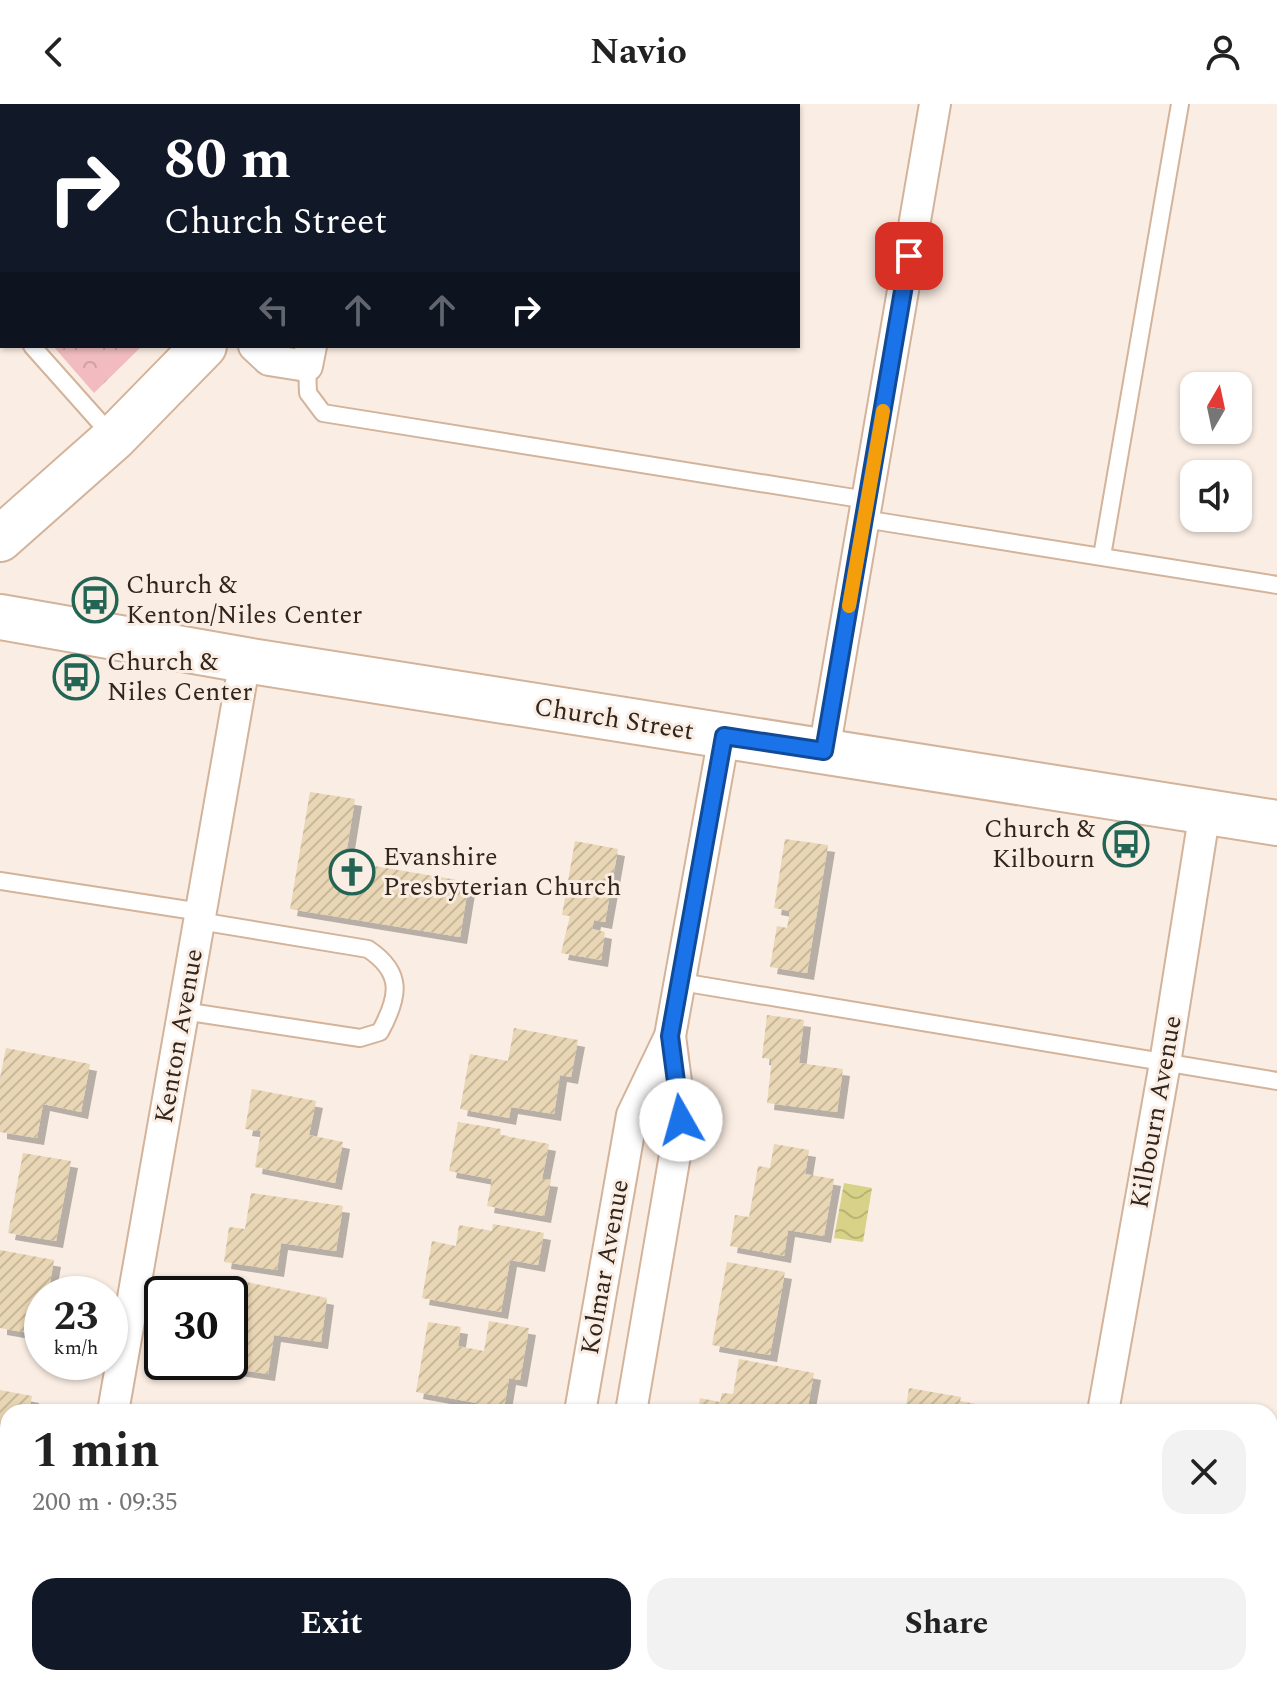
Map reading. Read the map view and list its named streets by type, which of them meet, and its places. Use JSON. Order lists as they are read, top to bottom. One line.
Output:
{"streets":{"street":["Church Street","Kenton Avenue","Kilbourn Avenue","Kolmar Avenue"]},"crossings":[["Church Street","Kenton Avenue"],["Church Street","Kilbourn Avenue"],["Church Street","Kolmar Avenue"]],"places":{"bus stop":["Church & Kenton/Niles Center","Church & Niles Center","Church & Kilbourn"],"church":["Evanshire Presbyterian Church"]},"north":"top","page":{"header":"Navio","turn":["80 m","Church Street"],"speed":"23 km/h","limit":"30","heading":["1 min","200 m · 09:35"],"buttons":["Exit","Share"]}}
